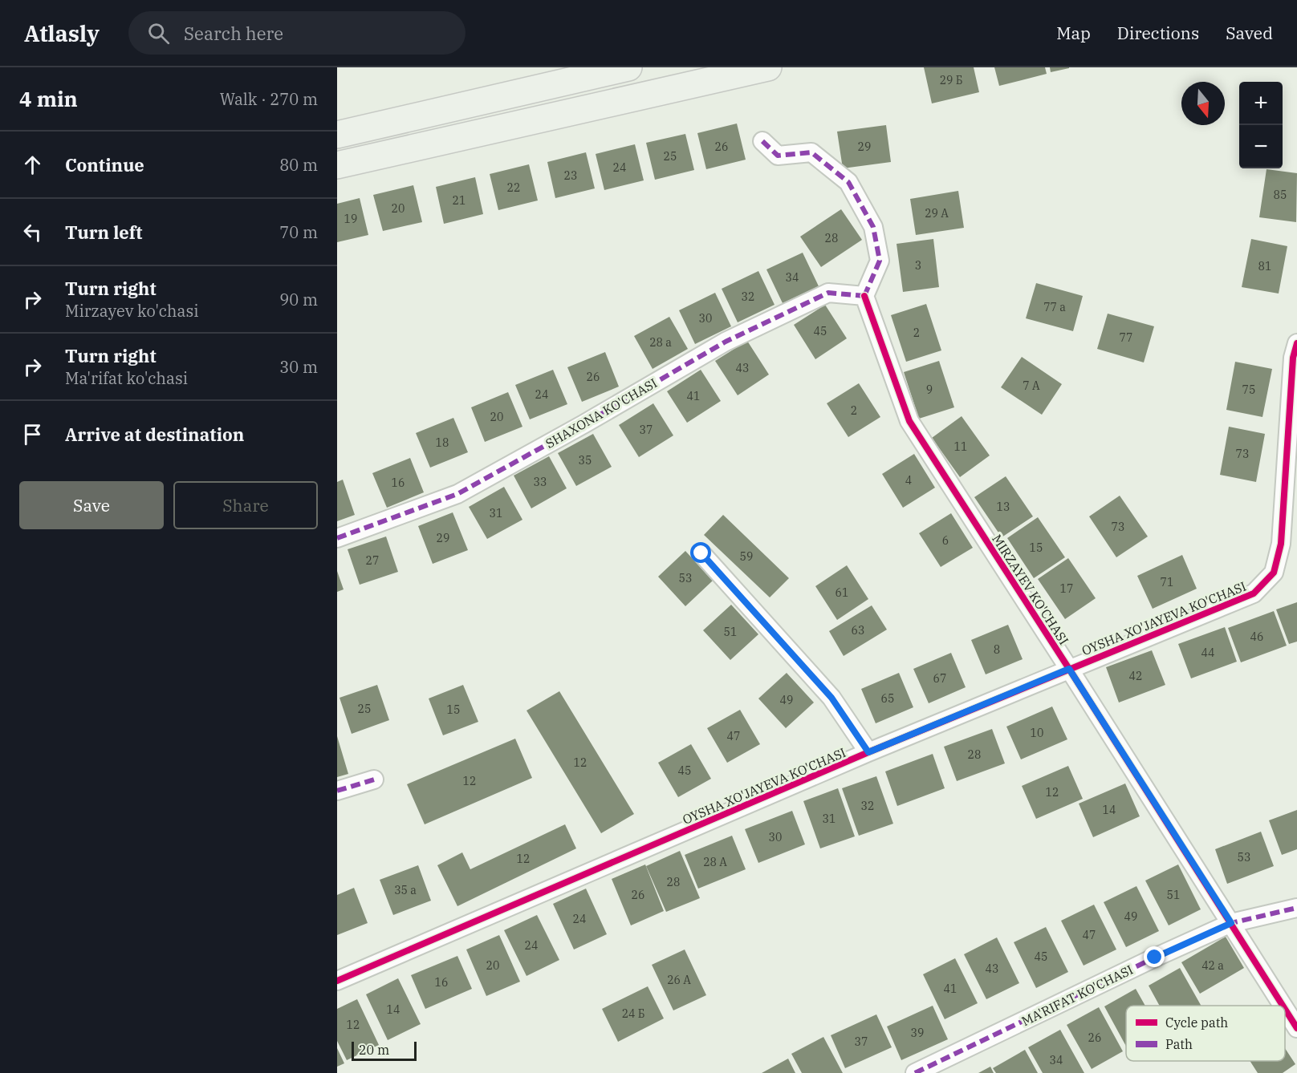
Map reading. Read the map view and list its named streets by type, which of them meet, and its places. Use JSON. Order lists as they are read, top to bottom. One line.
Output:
{"streets":{"street":["SHAXONA KO'CHASI","MIRZAYEV KO'CHASI","OYSHA XO'JAYEVA KO'CHASI","MA'RIFAT KO'CHASI"]},"crossings":[["SHAXONA KO'CHASI","MIRZAYEV KO'CHASI"],["MIRZAYEV KO'CHASI","OYSHA XO'JAYEVA KO'CHASI"],["MIRZAYEV KO'CHASI","MA'RIFAT KO'CHASI"]],"house_numbers":["29 Б","26","29","25","24","23","22","85","21","20","29 А","19","28","3","81","34","32","77 а","30","45","2","77","28 а","43","26","7 А","9","75","24","41","2","20","37","18","11","73","35","4","33","16","13","31","73","29","6","15","59","27","53","71","17","61","63","51","46","8","44","42","67","65","49","25","15","10","47","28","12","45","12","12","32","14","31","30","53","12","28 А","28","35 а","26","51","49","24","47","24","45","20","42 а","43","26 А","16","41","14","24 Б","12","39","26","37","34"],"legend":["Cycle path","Path"],"scale_bar":"20 m","north":"bottom","page":{"header":"Atlasly","search":"Search here","nav":["Map","Directions","Saved"],"heading":["4 min","Walk · 270 m"],"map_buttons":["+","−"],"list":[["Continue","80 m"],["Turn left","70 m"],["Turn right","Mirzayev ko'chasi","90 m"],["Turn right","Ma'rifat ko'chasi","30 m"],"Arrive at destination"],"buttons":["Save","Share"],"scale":"20 m"}}
